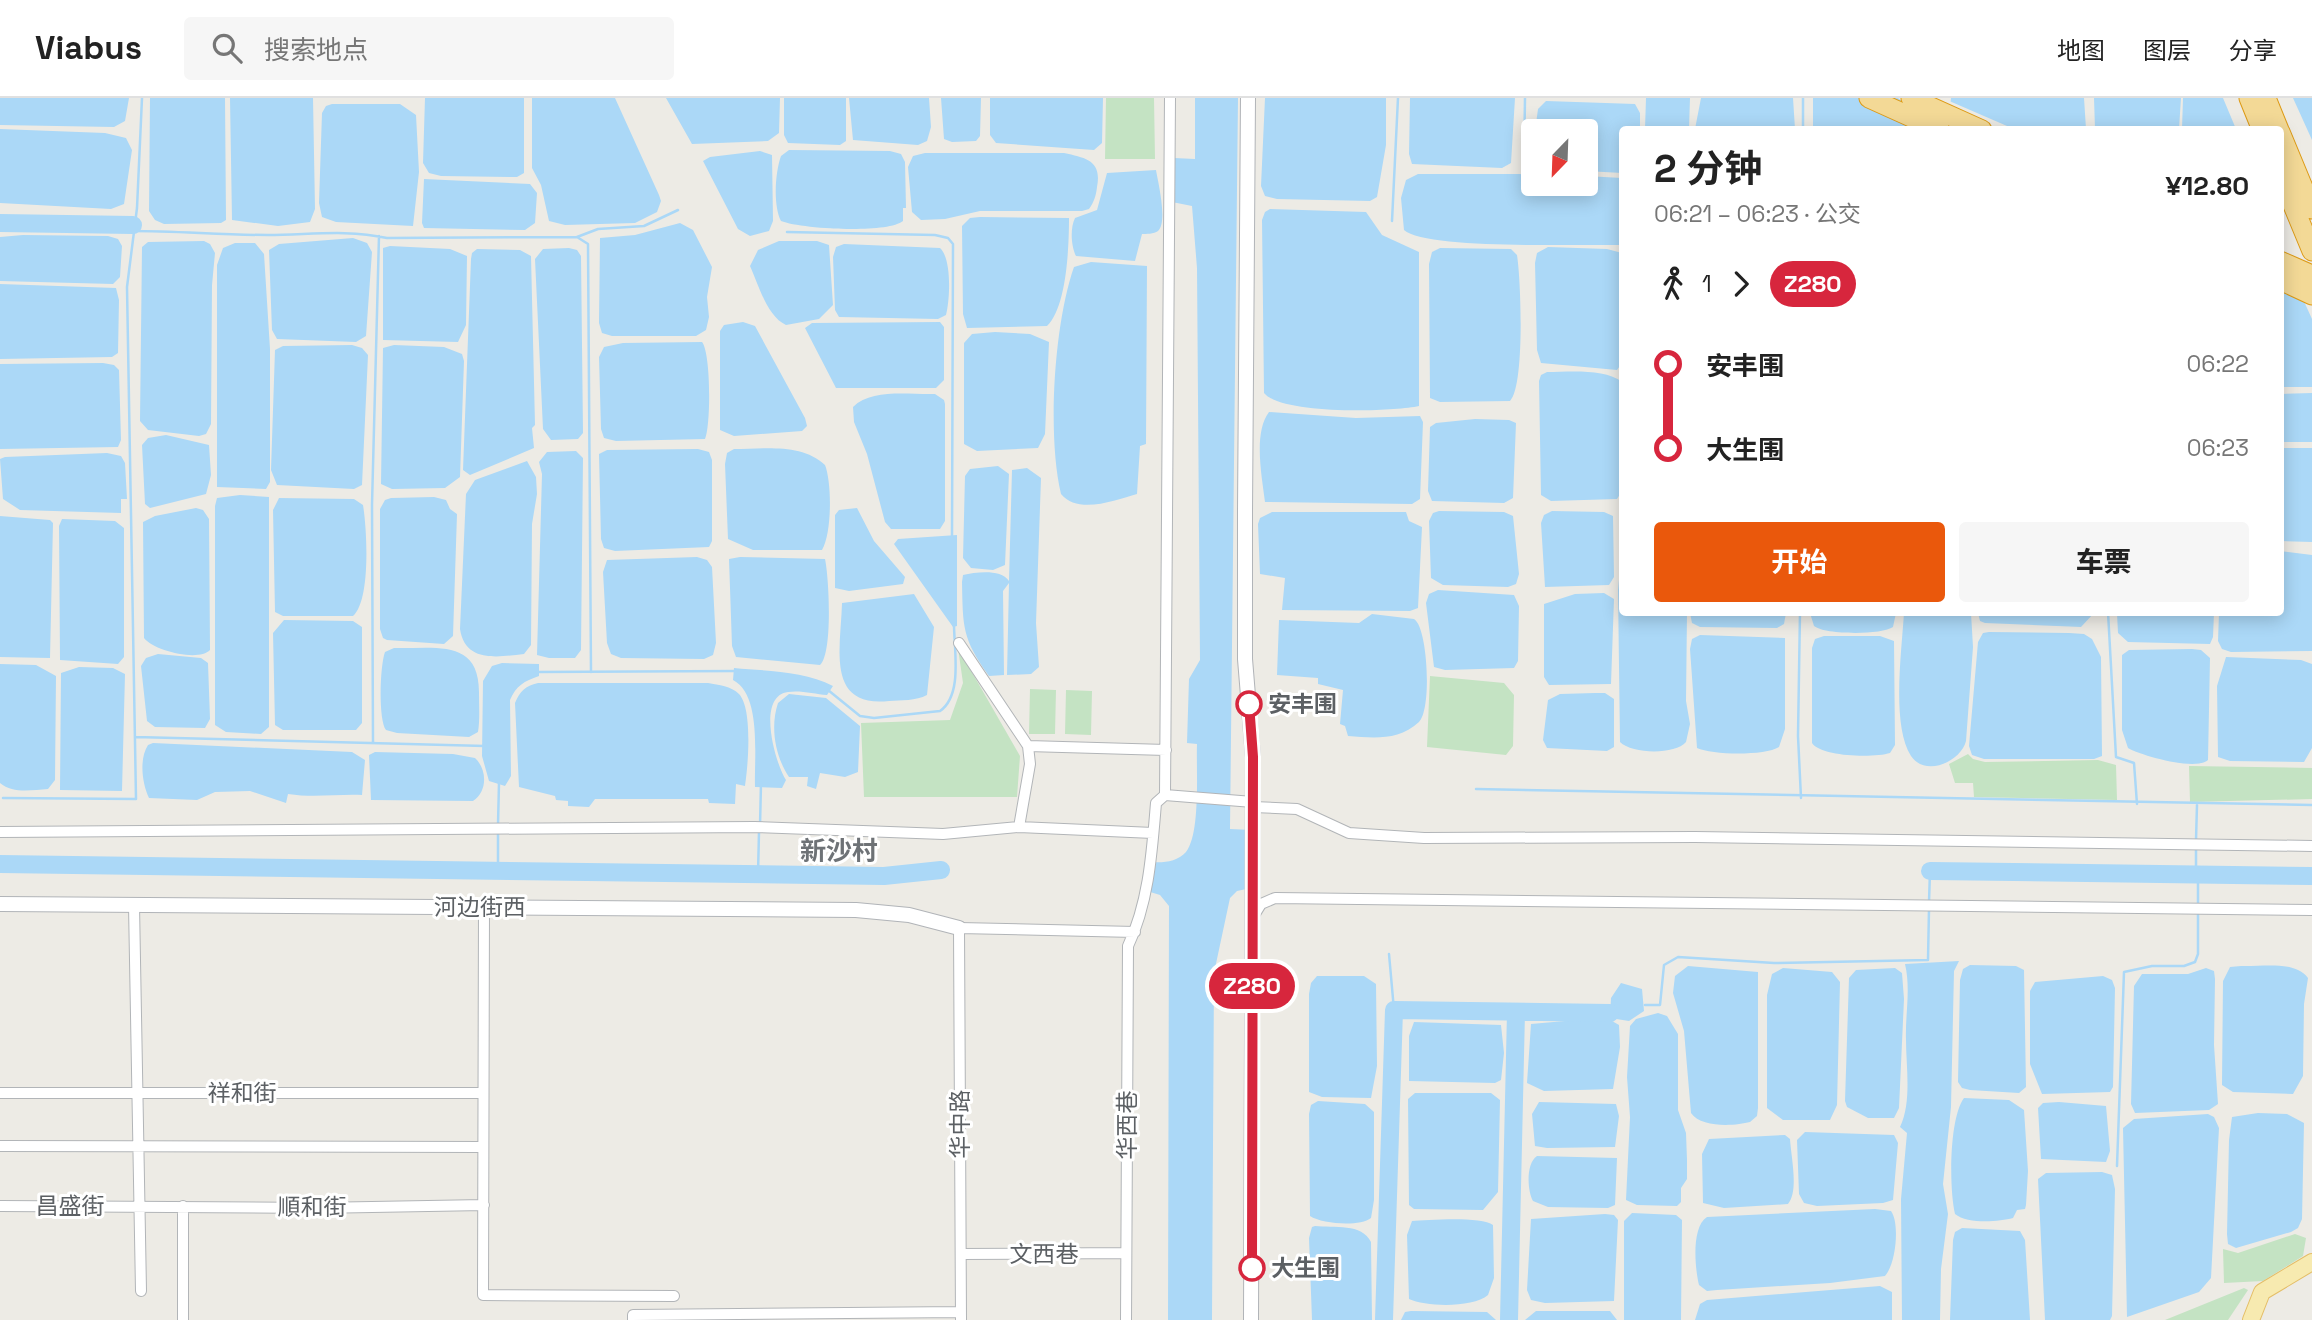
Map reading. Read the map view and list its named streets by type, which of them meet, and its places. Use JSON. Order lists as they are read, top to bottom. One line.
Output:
{"streets":{"street":["河边街西","祥和街","华中路","华西巷","昌盛街","順和街","文西巷"]},"crossings":[["河边街西","华中路"],["华中路","文西巷"],["华西巷","文西巷"],["昌盛街","順和街"]],"districts":["新沙村"],"places":["安丰围","大生围"],"lines":["bus line Z280"],"north":"bottom left","page":{"header":"Viabus","search":"搜索地点","nav":["地图","图层","分享"],"on_map":"Z280","heading":["2 分钟","06:21 – 06:23 · 公交","¥12.80"],"legs":["1","Z280"],"list":[{"name":"安丰围","value":"06:22"},{"name":"大生围","value":"06:23"}],"buttons":["开始","车票"]}}
